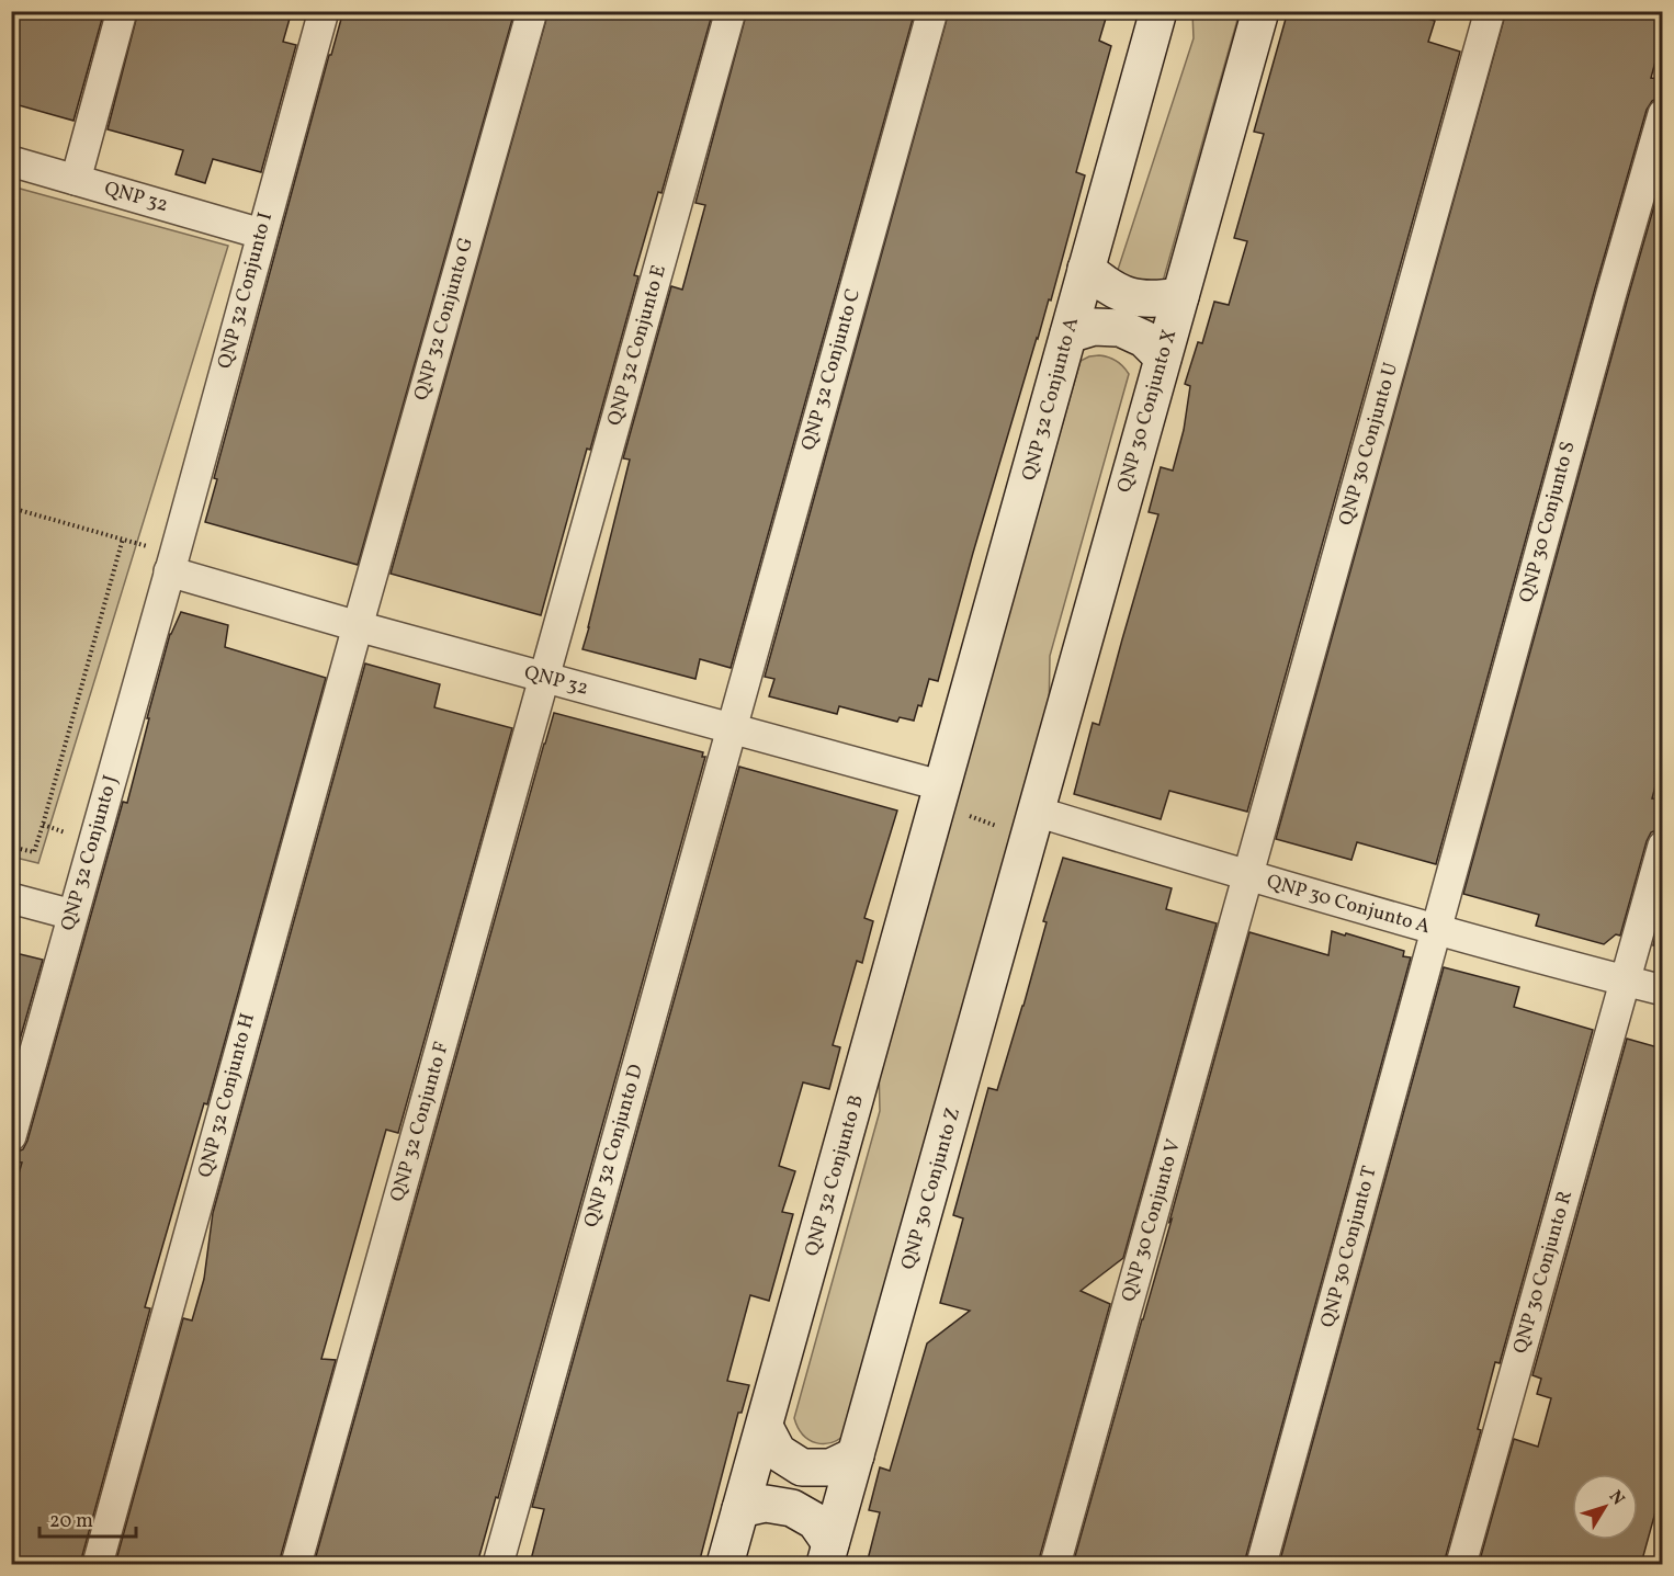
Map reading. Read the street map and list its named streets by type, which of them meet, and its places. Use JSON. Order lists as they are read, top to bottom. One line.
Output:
{"streets":{"street":["QNP 32","QNP 32 Conjunto I","QNP 32 Conjunto G","QNP 32 Conjunto E","QNP 32 Conjunto C","QNP 32 Conjunto A","QNP 30 Conjunto X","QNP 30 Conjunto U","QNP 30 Conjunto S","QNP 32 Conjunto J","QNP 30 Conjunto A","QNP 32 Conjunto H","QNP 32 Conjunto F","QNP 32 Conjunto D","QNP 32 Conjunto B","QNP 30 Conjunto Z","QNP 30 Conjunto V","QNP 30 Conjunto T","QNP 30 Conjunto R"]},"crossings":[["QNP 32","QNP 32 Conjunto I"],["QNP 32","QNP 32 Conjunto G"],["QNP 32","QNP 32 Conjunto E"],["QNP 32","QNP 32 Conjunto C"],["QNP 32","QNP 32 Conjunto A"],["QNP 32","QNP 32 Conjunto J"],["QNP 32","QNP 32 Conjunto H"],["QNP 32","QNP 32 Conjunto F"],["QNP 32","QNP 32 Conjunto D"],["QNP 32","QNP 32 Conjunto B"],["QNP 32 Conjunto I","QNP 32 Conjunto J"],["QNP 32 Conjunto G","QNP 32 Conjunto H"],["QNP 32 Conjunto E","QNP 32 Conjunto F"],["QNP 32 Conjunto C","QNP 32 Conjunto D"],["QNP 32 Conjunto A","QNP 32 Conjunto B"],["QNP 30 Conjunto X","QNP 30 Conjunto A"],["QNP 30 Conjunto X","QNP 30 Conjunto Z"],["QNP 30 Conjunto U","QNP 30 Conjunto A"],["QNP 30 Conjunto U","QNP 30 Conjunto V"],["QNP 30 Conjunto S","QNP 30 Conjunto A"],["QNP 30 Conjunto S","QNP 30 Conjunto T"],["QNP 30 Conjunto A","QNP 30 Conjunto Z"],["QNP 30 Conjunto A","QNP 30 Conjunto V"],["QNP 30 Conjunto A","QNP 30 Conjunto T"],["QNP 30 Conjunto A","QNP 30 Conjunto R"]],"scale_bar":"20 m","north":"top right"}
